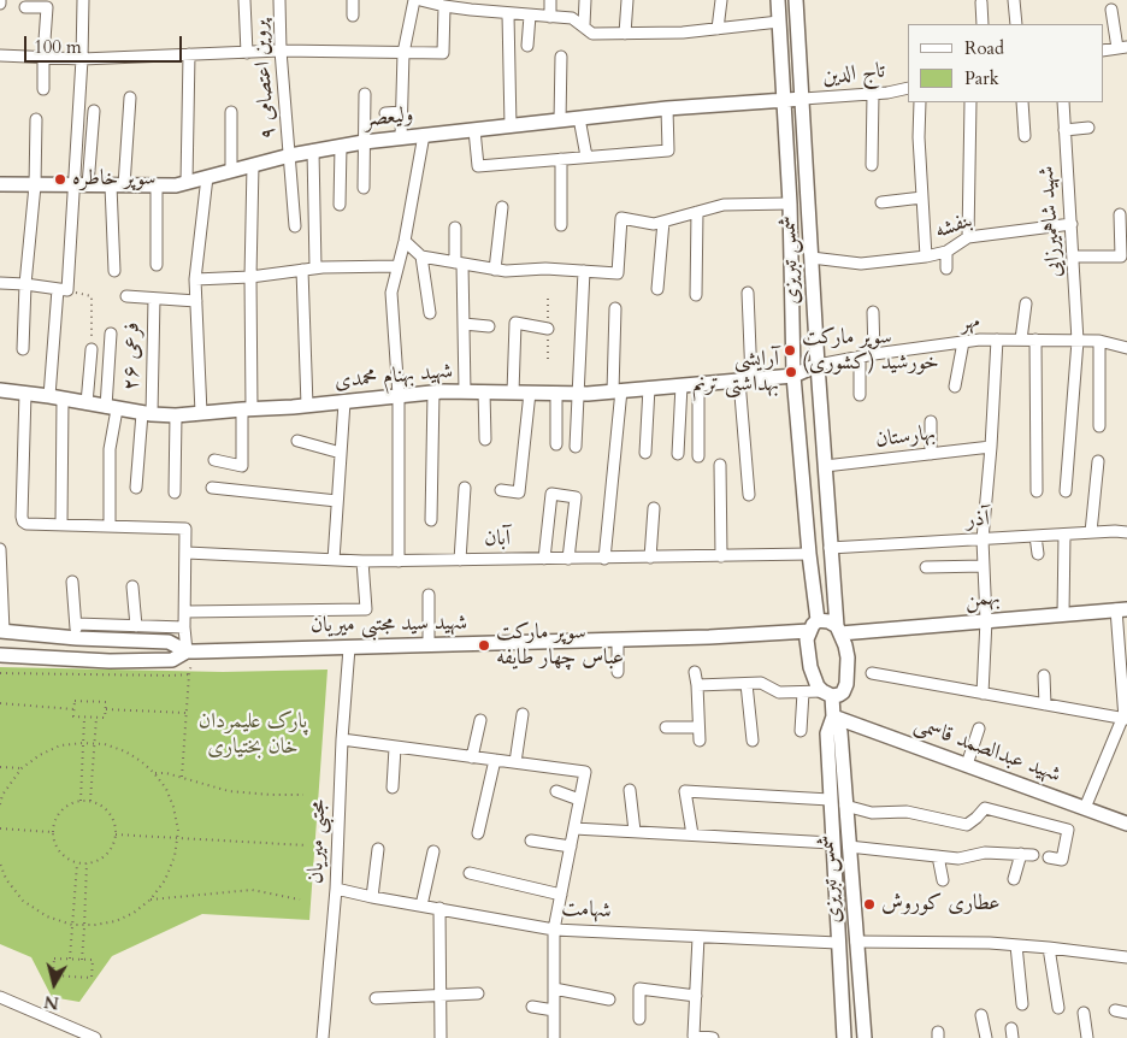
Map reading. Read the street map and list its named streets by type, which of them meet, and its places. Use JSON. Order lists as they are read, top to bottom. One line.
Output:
{"streets":{"street":["تاج الدین","پروین اعتصامی ۹","ولیعصر","شهید شاهمیرزایی","بنفشه","شمس تبریزی","مهر","فرعی ۲۶","شهید بهنام محمدی","بهارستان","آذر","آبان","بهمن","شهید سید مجتبی میریان","شهید عبدالصمد قاسمی","مجتبی میریان","شهامت"]},"crossings":[["تاج الدین","ولیعصر"],["تاج الدین","شمس تبریزی"],["پروین اعتصامی ۹","ولیعصر"],["ولیعصر","شمس تبریزی"],["شهید شاهمیرزایی","بنفشه"],["شهید شاهمیرزایی","مهر"],["بنفشه","شمس تبریزی"],["شمس تبریزی","مهر"],["شمس تبریزی","شهید بهنام محمدی"],["شمس تبریزی","بهارستان"],["شمس تبریزی","آذر"],["شمس تبریزی","آبان"],["شمس تبریزی","بهمن"],["شمس تبریزی","شهید سید مجتبی میریان"],["شمس تبریزی","شهید عبدالصمد قاسمی"],["شمس تبریزی","شهامت"],["فرعی ۲۶","شهید بهنام محمدی"],["شهید سید مجتبی میریان","مجتبی میریان"],["مجتبی میریان","شهامت"]],"parks":["پارک علیمردان خان بختیاری"],"places":["سوپر خاطره","سوپر مارکت خورشید (کشوری)","آرایشی بهداشتی ترنم","سوپر مارکت عباس چهار طایفه","عطاری کوروش"],"legend":["Road","Park"],"scale_bar":"100 m","north":"bottom"}
